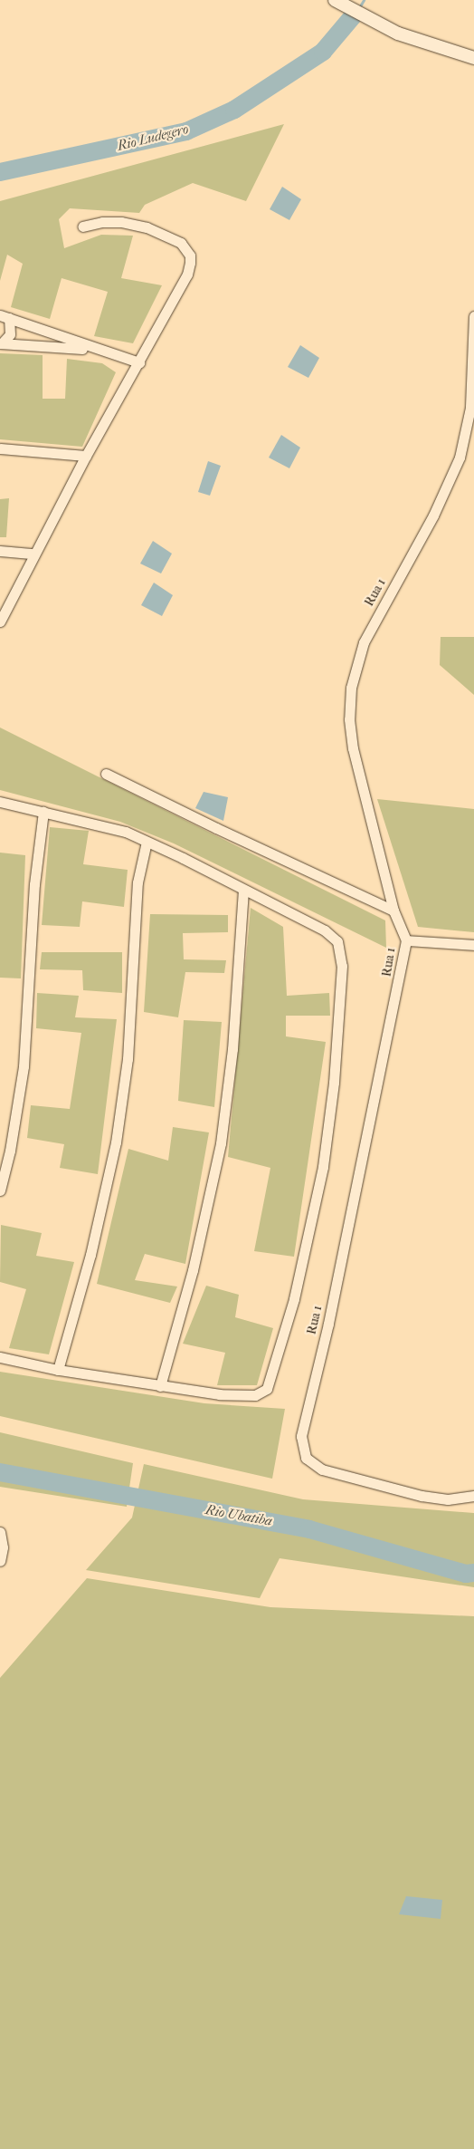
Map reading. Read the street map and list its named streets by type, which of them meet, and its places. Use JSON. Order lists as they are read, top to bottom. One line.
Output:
{"streets":{"street":["Rua 1"]},"water":["Rio Ludegero","Rio Ubatiba"]}
